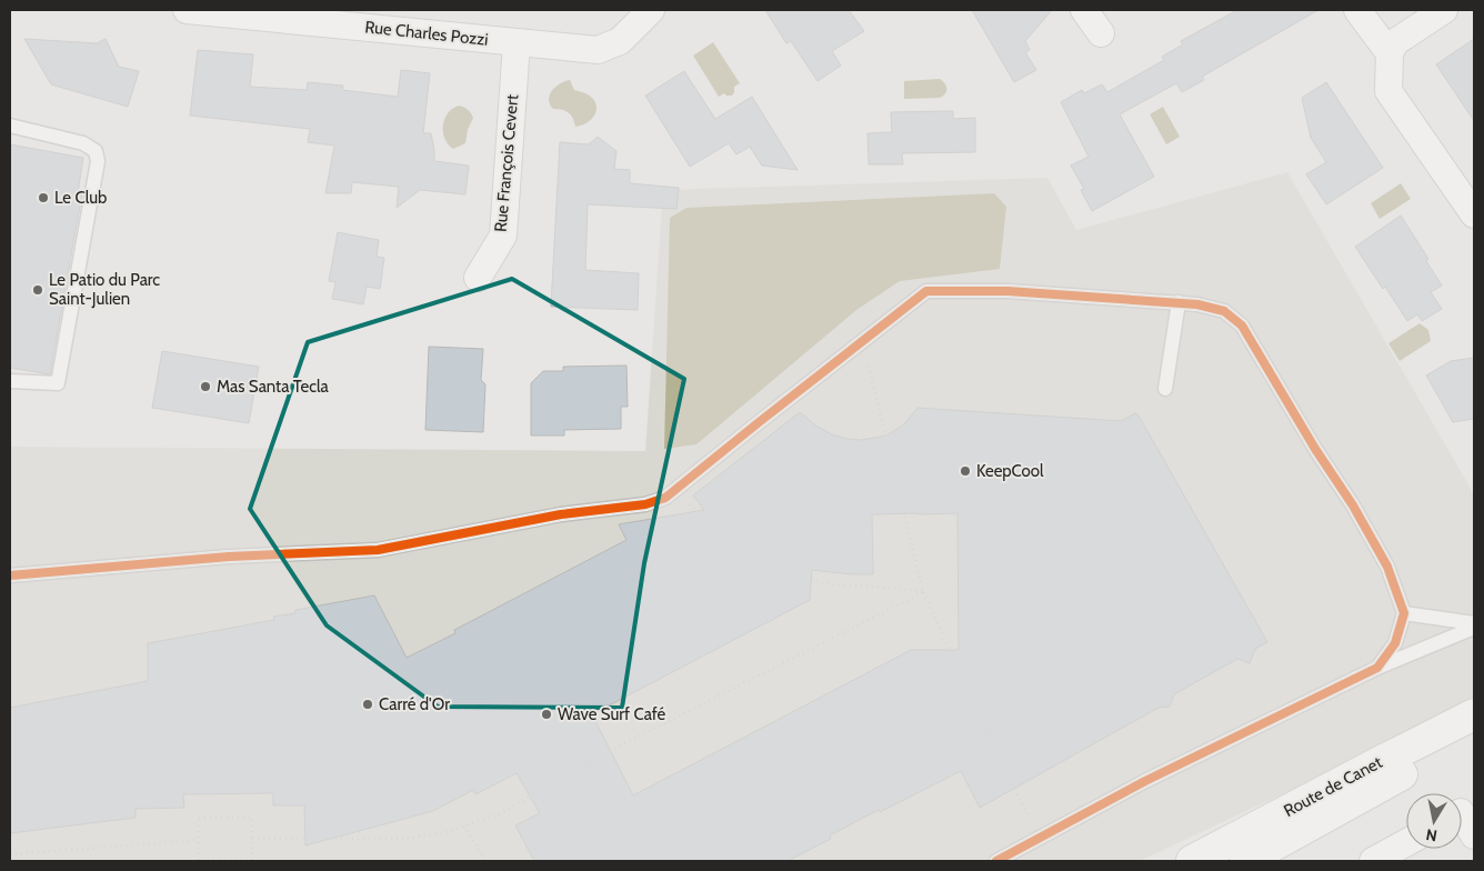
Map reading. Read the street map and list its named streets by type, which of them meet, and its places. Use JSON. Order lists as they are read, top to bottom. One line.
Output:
{"streets":{"main road":["Route de Canet"],"street":["Rue Charles Pozzi","Rue François Cevert"]},"crossings":[["Rue Charles Pozzi","Rue François Cevert"]],"places":["Le Club","Le Patio du Parc Saint-Julien","Mas Santa Tecla","KeepCool","Carré d'Or","Wave Surf Café"],"north":"bottom"}
